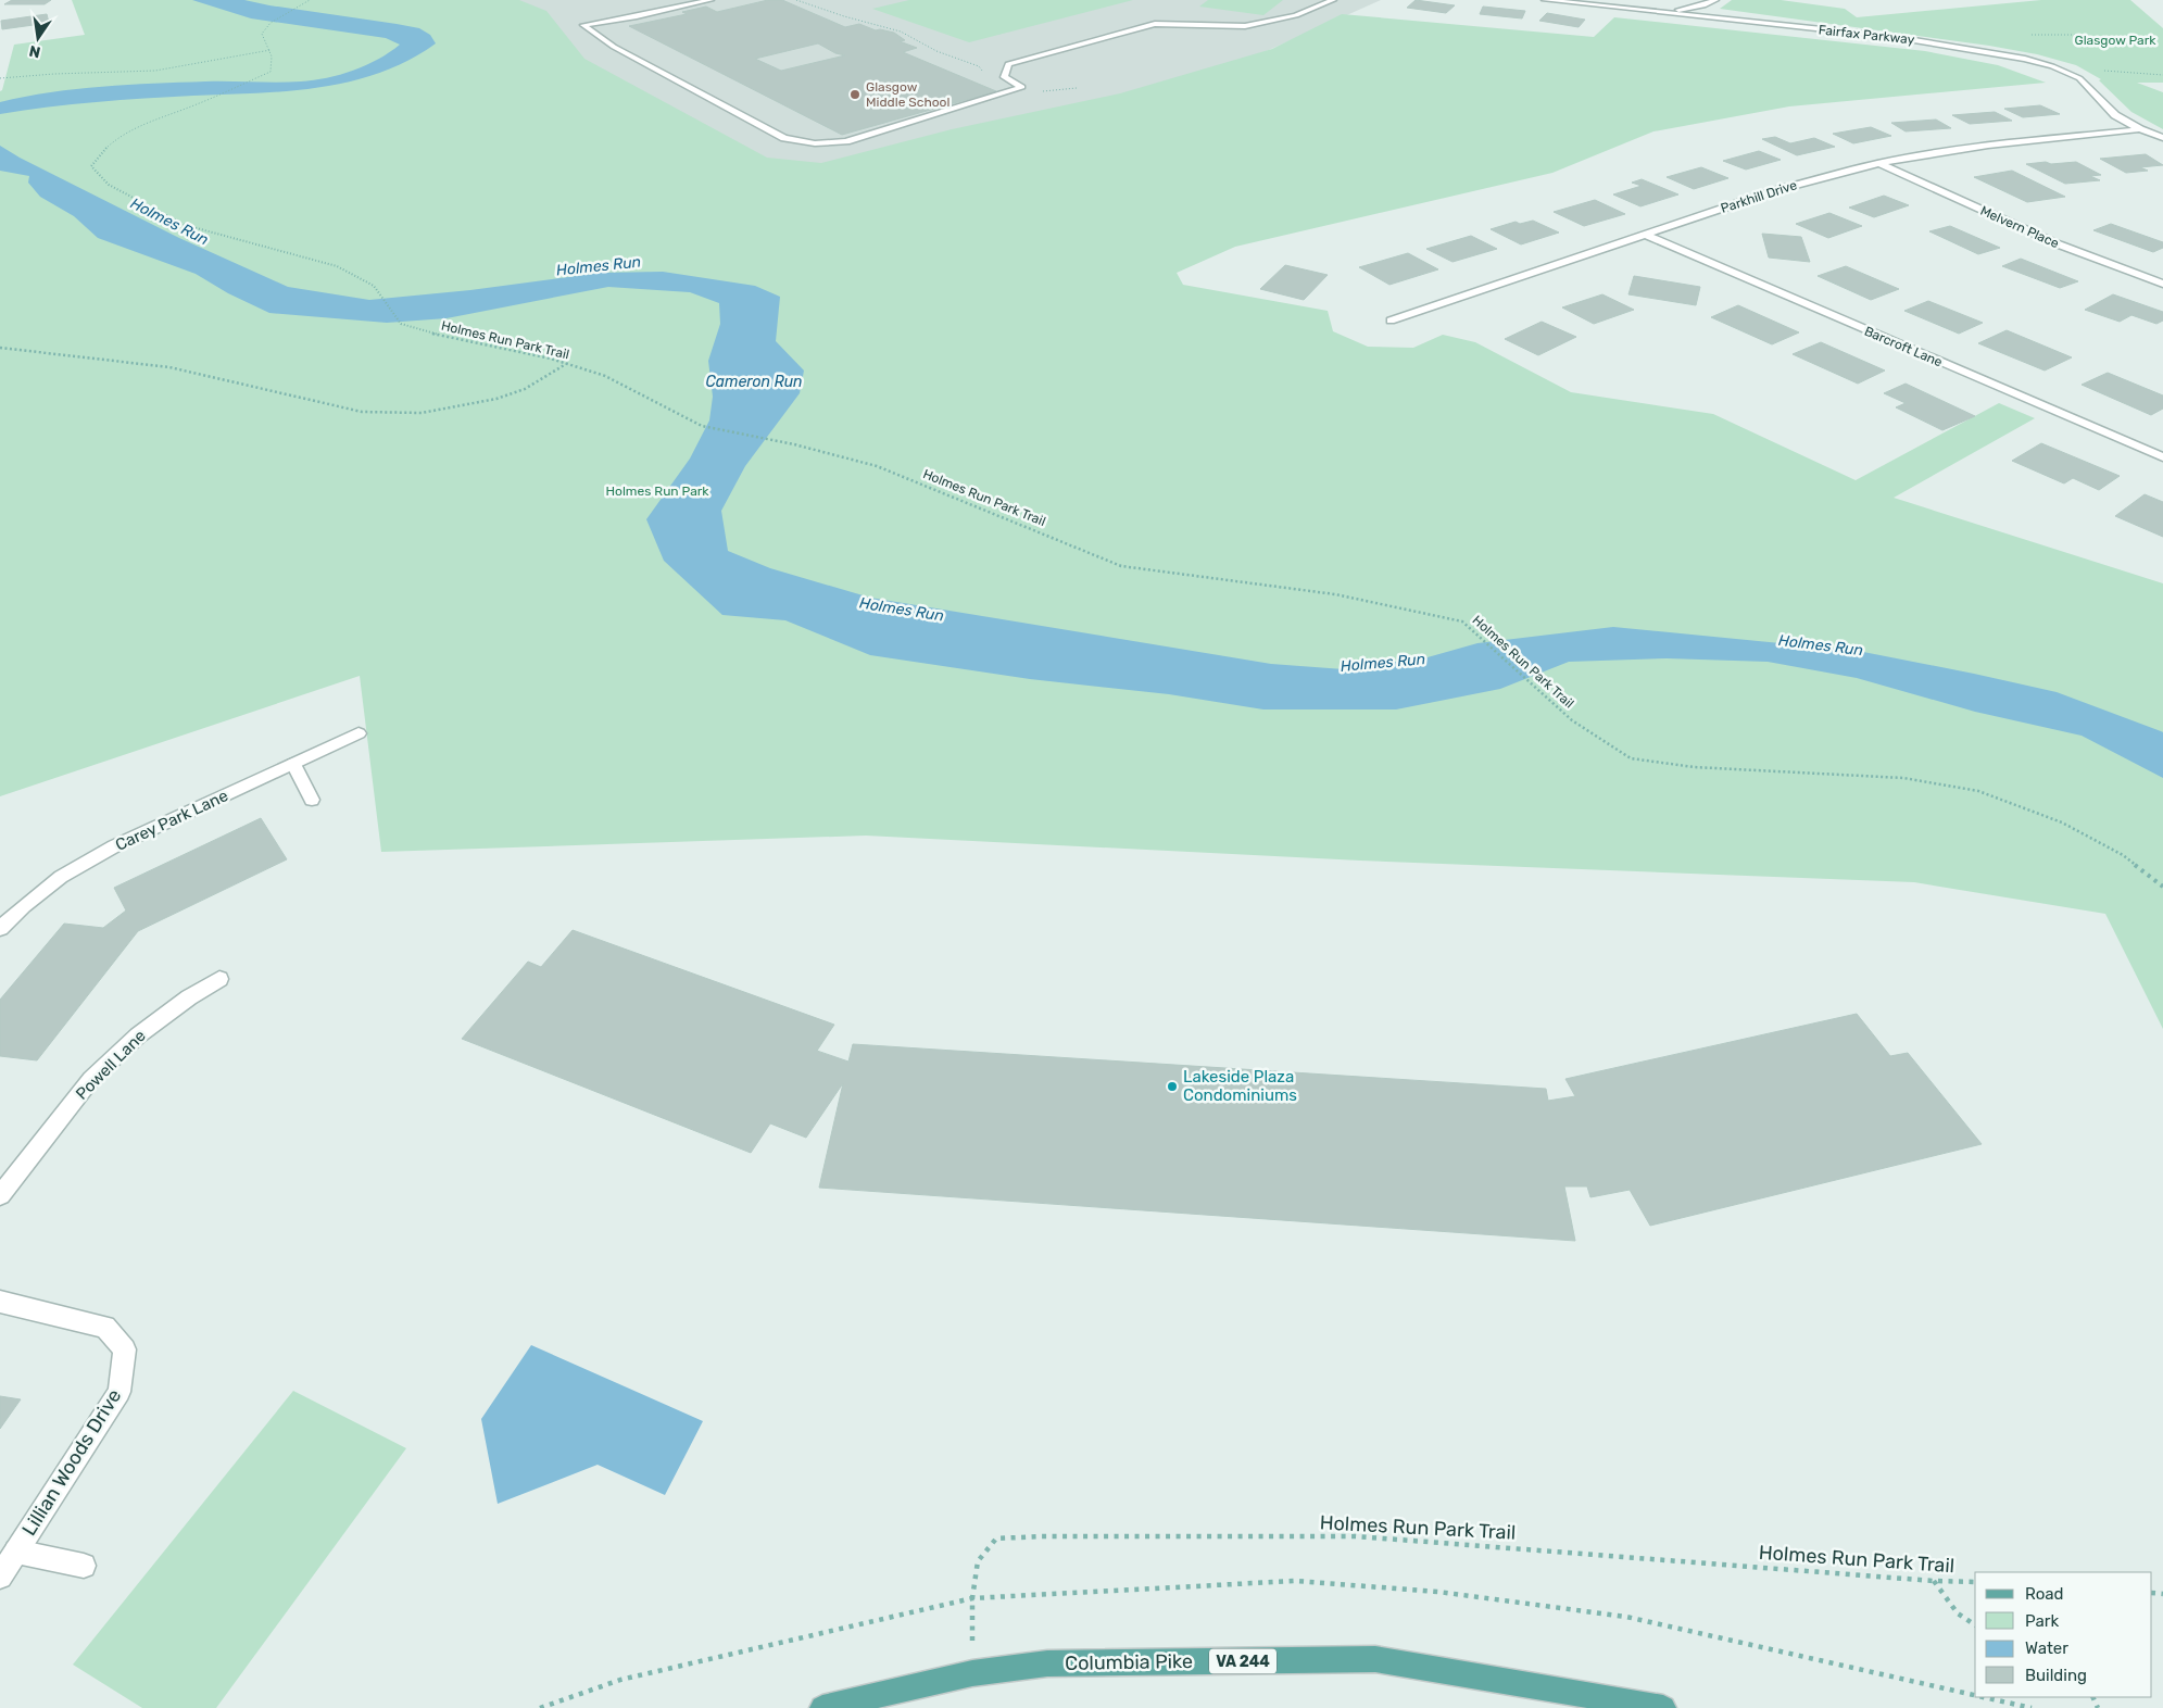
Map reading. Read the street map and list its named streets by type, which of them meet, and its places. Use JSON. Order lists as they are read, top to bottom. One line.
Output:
{"streets":{"main road":["VA 244","Columbia Pike"],"street":["Fairfax Parkway","Parkhill Drive","Melvern Place","Barcroft Lane","Carey Park Lane","Powell Lane","Lillian Woods Drive"],"path":["Holmes Run Park Trail"]},"crossings":[["Fairfax Parkway","Parkhill Drive"],["Parkhill Drive","Melvern Place"],["Parkhill Drive","Barcroft Lane"],["Holmes Run Park Trail","Columbia Pike"]],"water":["Holmes Run","Cameron Run"],"parks":["Glasgow Park","Holmes Run Park"],"places":["Glasgow Middle School","Lakeside Plaza Condominiums"],"legend":["Road","Park","Water","Building"],"north":"bottom"}
